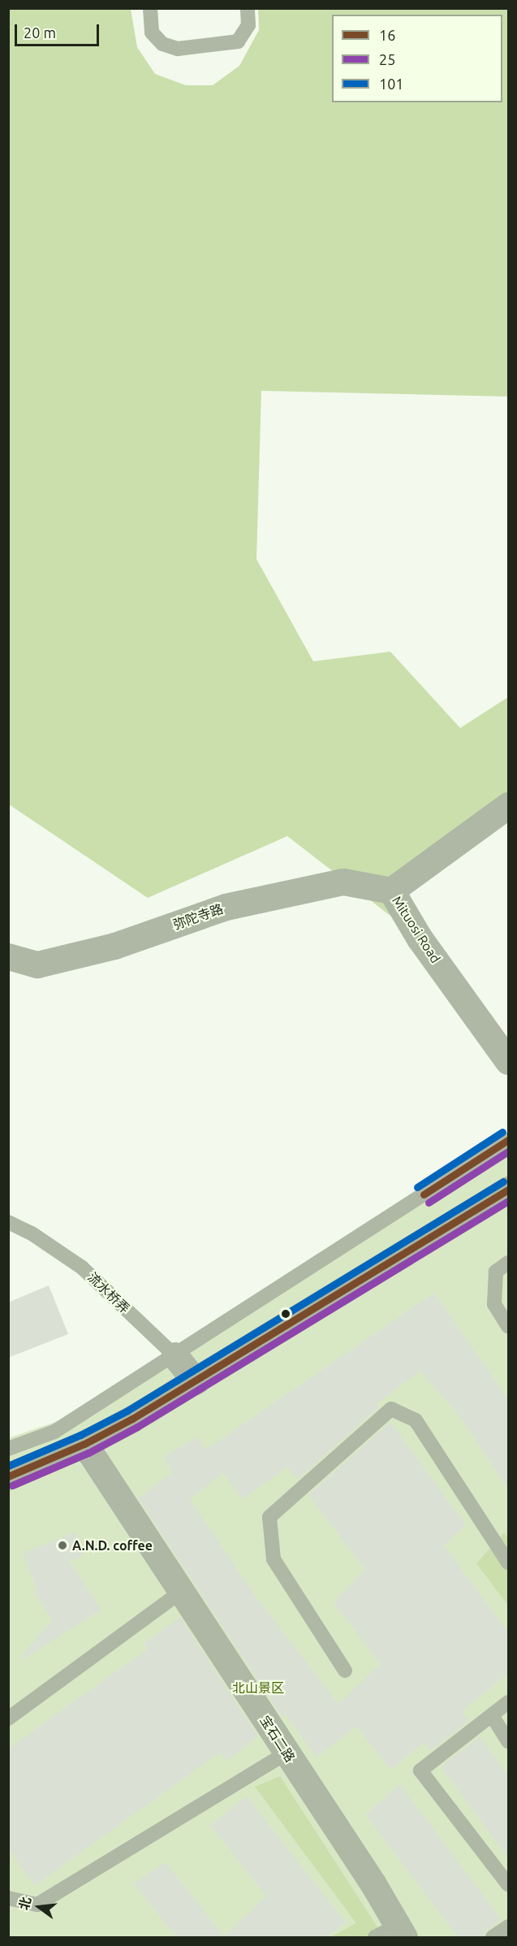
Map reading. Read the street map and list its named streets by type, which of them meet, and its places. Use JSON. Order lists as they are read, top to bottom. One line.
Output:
{"streets":{"street":["弥陀寺路","Mituosi Road","流水桥弄","宝石二路"]},"crossings":[["弥陀寺路","Mituosi Road"]],"parks":["北山景区"],"places":["A.N.D. coffee"],"lines":["transit line 101","transit line 16","transit line 25"],"legend":["16","25","101"],"scale_bar":"20 m","north":"left"}
